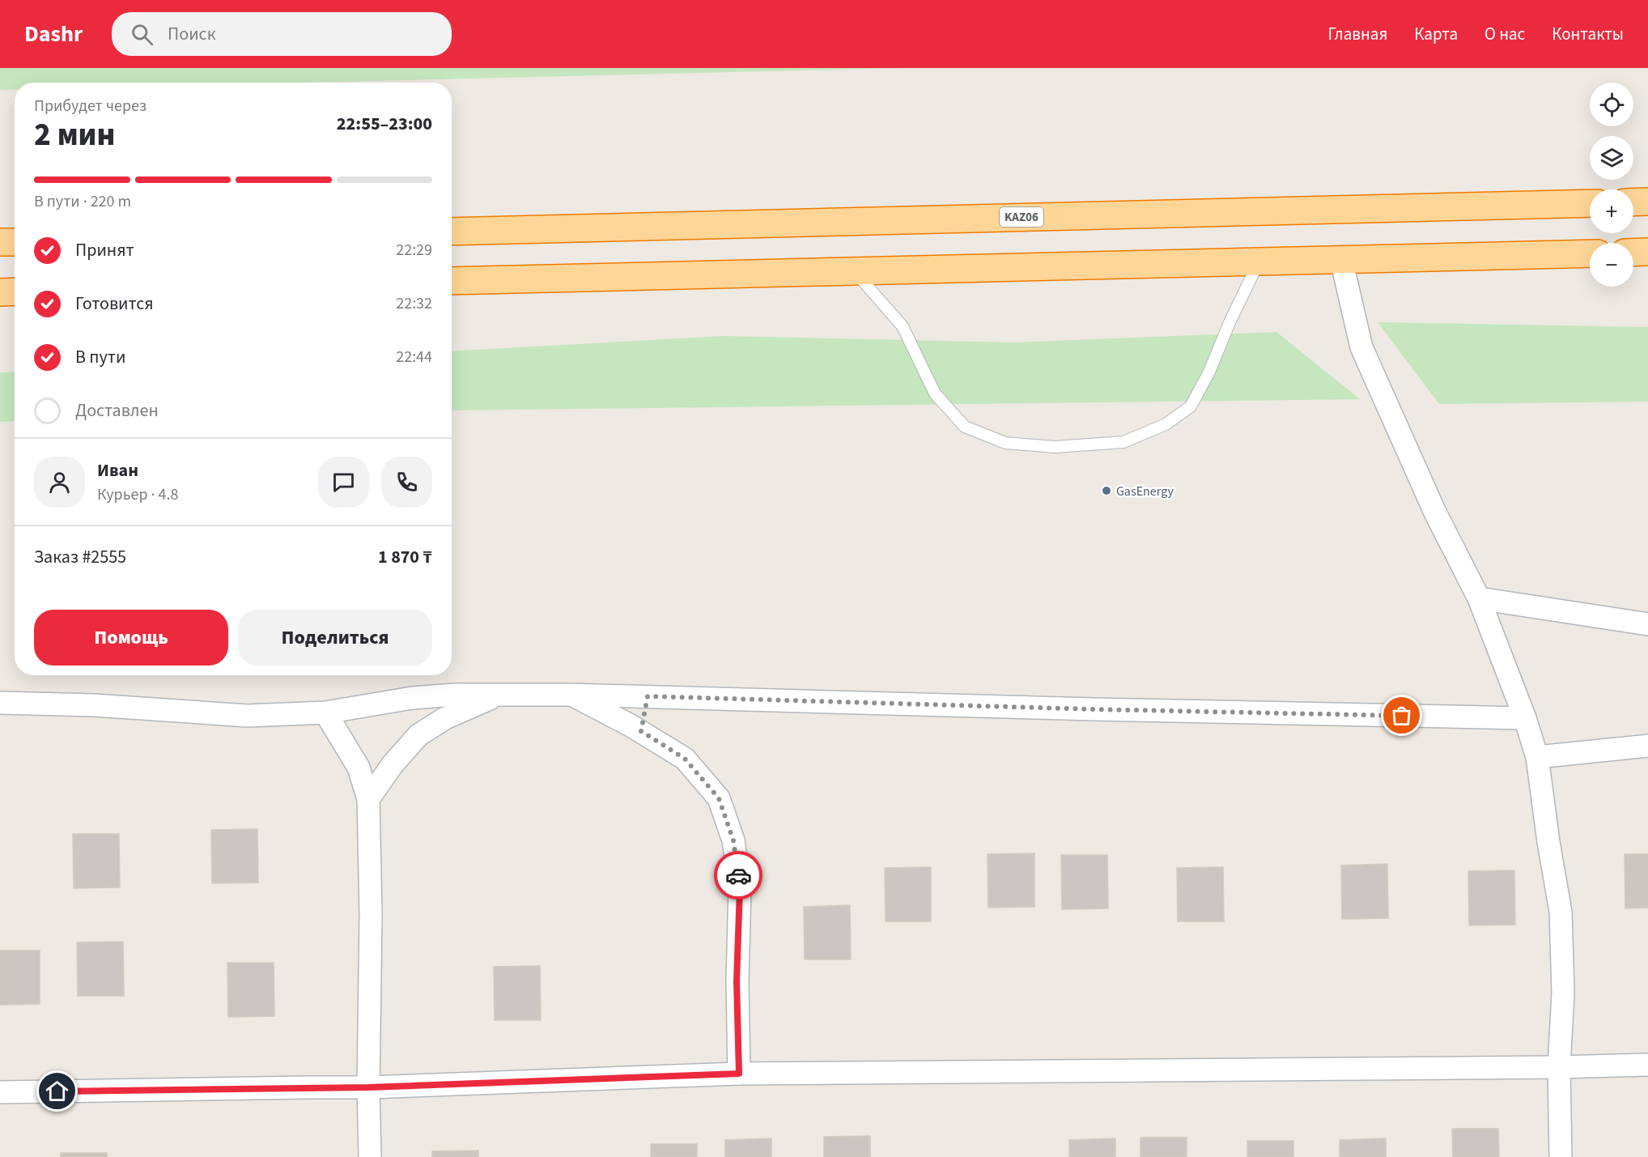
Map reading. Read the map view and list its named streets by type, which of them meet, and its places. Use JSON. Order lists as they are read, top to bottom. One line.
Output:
{"streets":{"highway":["KАZ06"]},"places":["GasEnergy"],"page":{"header":"Dashr","search":"Поиск","nav":["Главная","Карта","О нас","Контакты"],"map_buttons":["+","−"],"heading":["2 мин","Прибудет через","22:55–23:00"],"panel":["Иван","Курьер · 4.8","Заказ #2555","1 870 ₸"],"bar":"В пути · 220 m","list":[["Принят","22:29"],["Готовится","22:32"],["В пути","22:44"],"Доставлен"],"buttons":["Помощь","Поделиться"]}}
